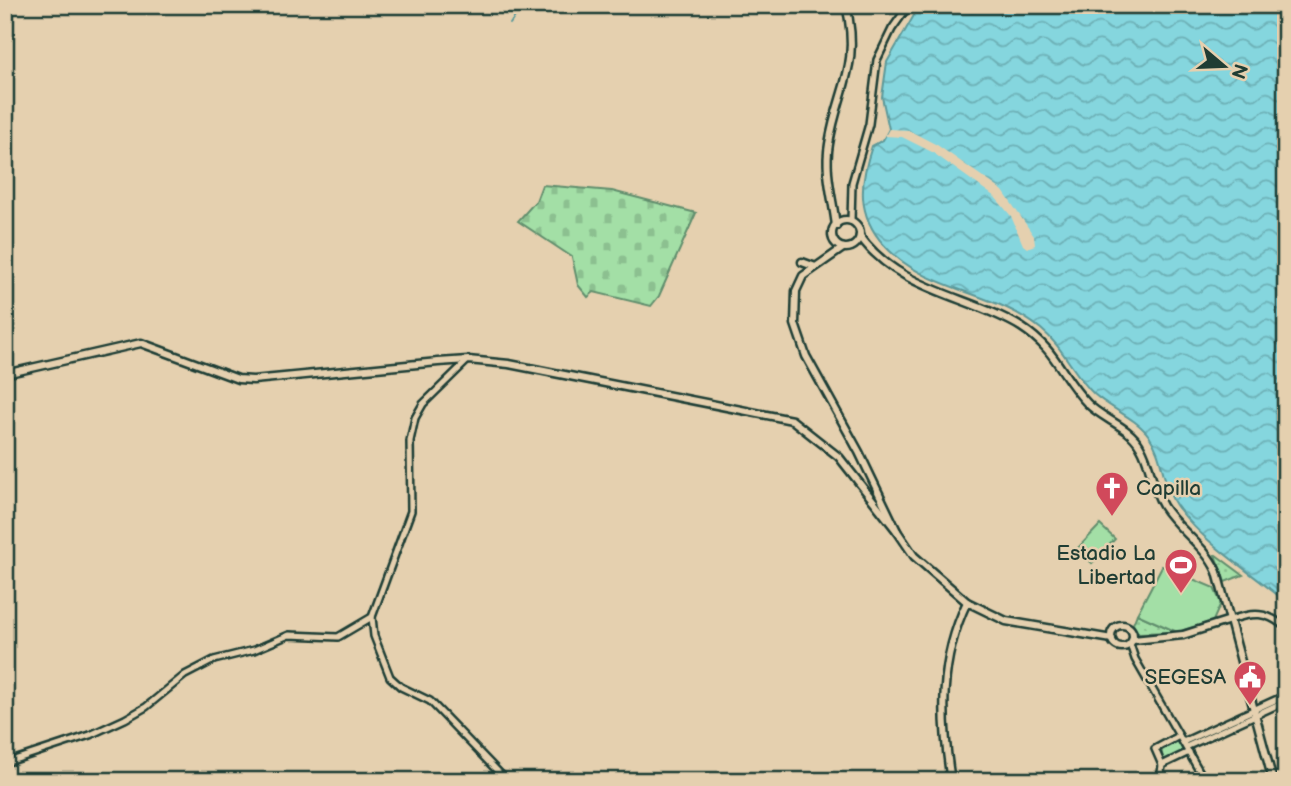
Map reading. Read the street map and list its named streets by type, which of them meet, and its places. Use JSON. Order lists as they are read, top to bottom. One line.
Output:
{"places":{"church":["Capilla"],"sports":["Estadio La Libertad"],"public building":["SEGESA"]},"north":"right"}
